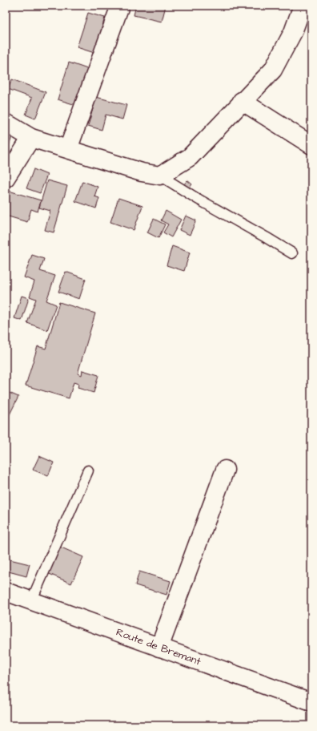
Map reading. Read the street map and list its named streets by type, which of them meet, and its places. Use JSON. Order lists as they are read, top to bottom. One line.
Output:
{"streets":{"street":["Route de Bremant"]}}
